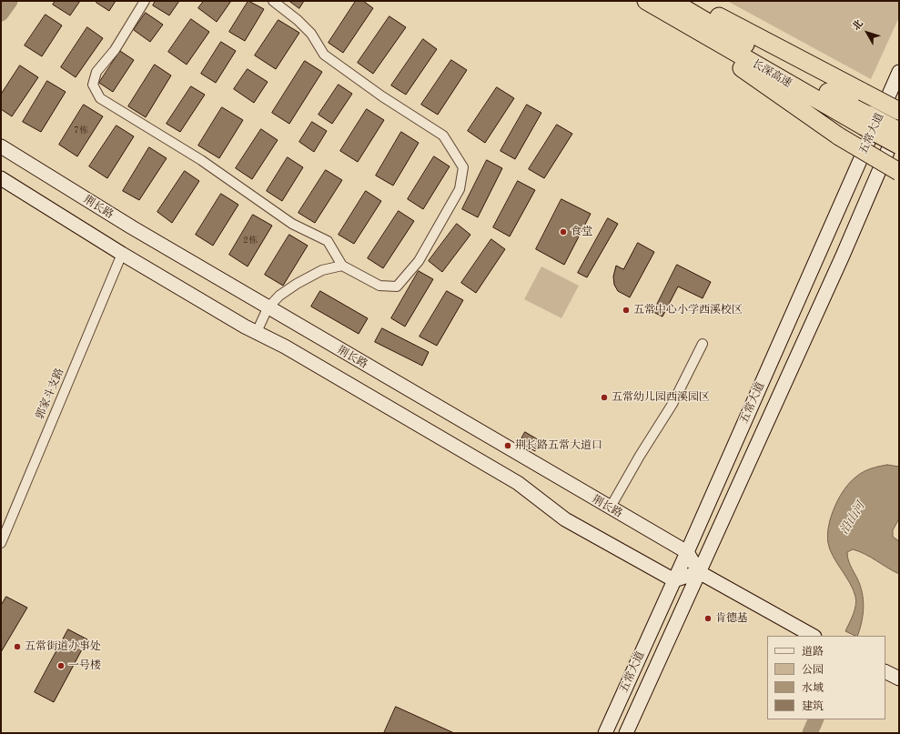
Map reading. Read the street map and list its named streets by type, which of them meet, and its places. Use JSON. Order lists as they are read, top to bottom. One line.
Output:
{"streets":{"highway":["长深高速"],"main road":["五常大道","荆长路"],"street":["郭家斗支路"]},"crossings":[["五常大道","荆长路"]],"water":["沿山河"],"places":["食堂","五常中心小学西溪校区","五常幼儿园西溪园区","荆长路五常大道口","肯德基","五常街道办事处","一号楼"],"house_numbers":["7栋","2栋"],"legend":["道路","公园","水域","建筑"],"north":"top left"}
